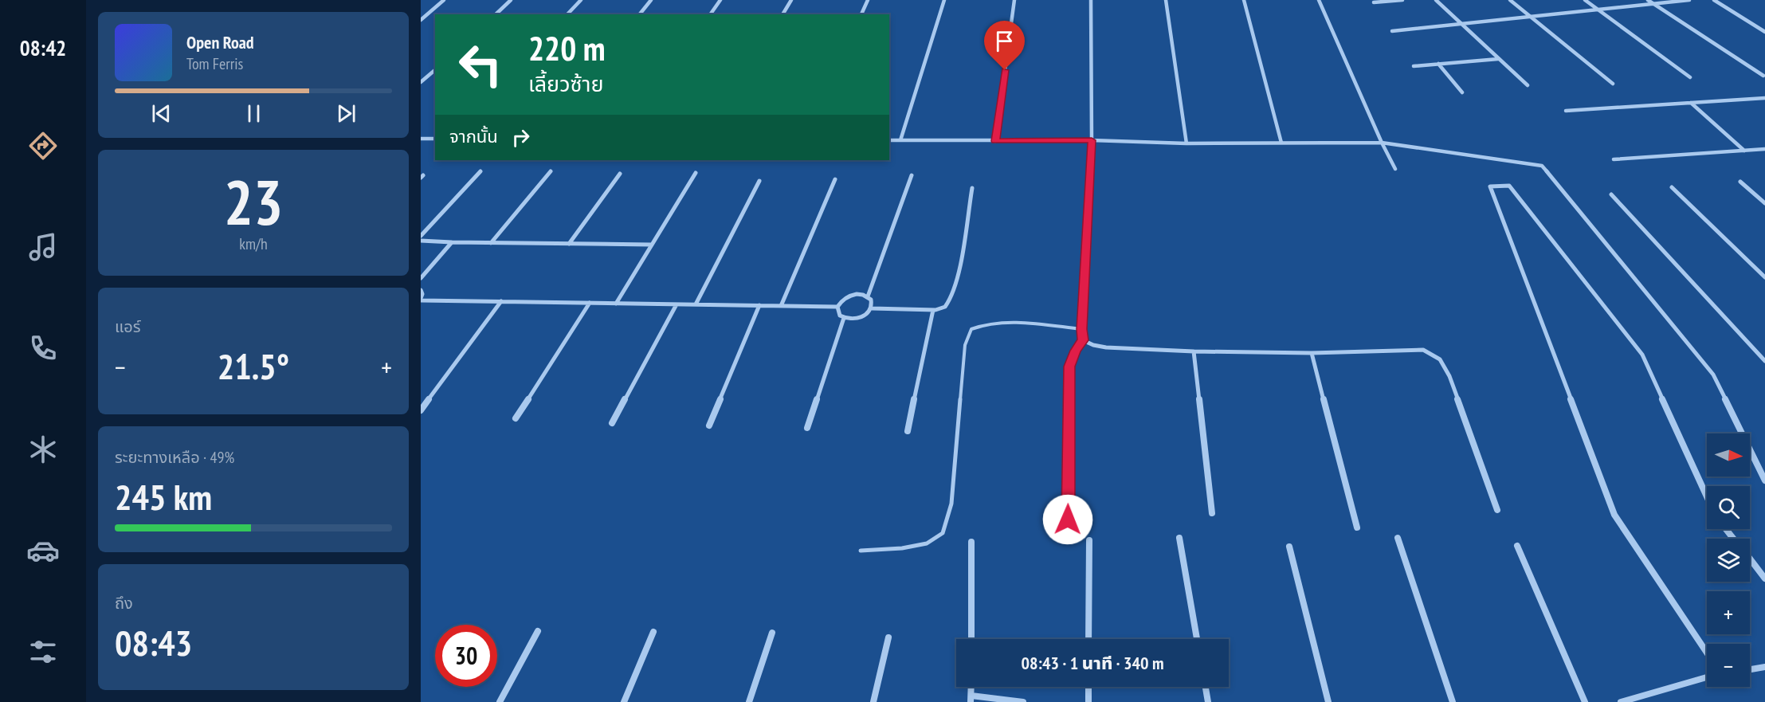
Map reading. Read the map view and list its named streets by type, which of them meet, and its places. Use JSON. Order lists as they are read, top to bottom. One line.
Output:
{"north":"right","page":{"tabs":"08:42","turn":["220 m","เลี้ยวซ้าย"],"song":["Open Road","Tom Ferris"],"then":"จากนั้น","tile":[["23","km/h"],"แอร์",["ระยะทางเหลือ · 49%","245 km"],["ถึง","08:43"]],"heat":["−","21.5°","+"],"map_buttons":["+","−"],"limit":"30","trip":"08:43 · 1 นาที · 340 m"}}
